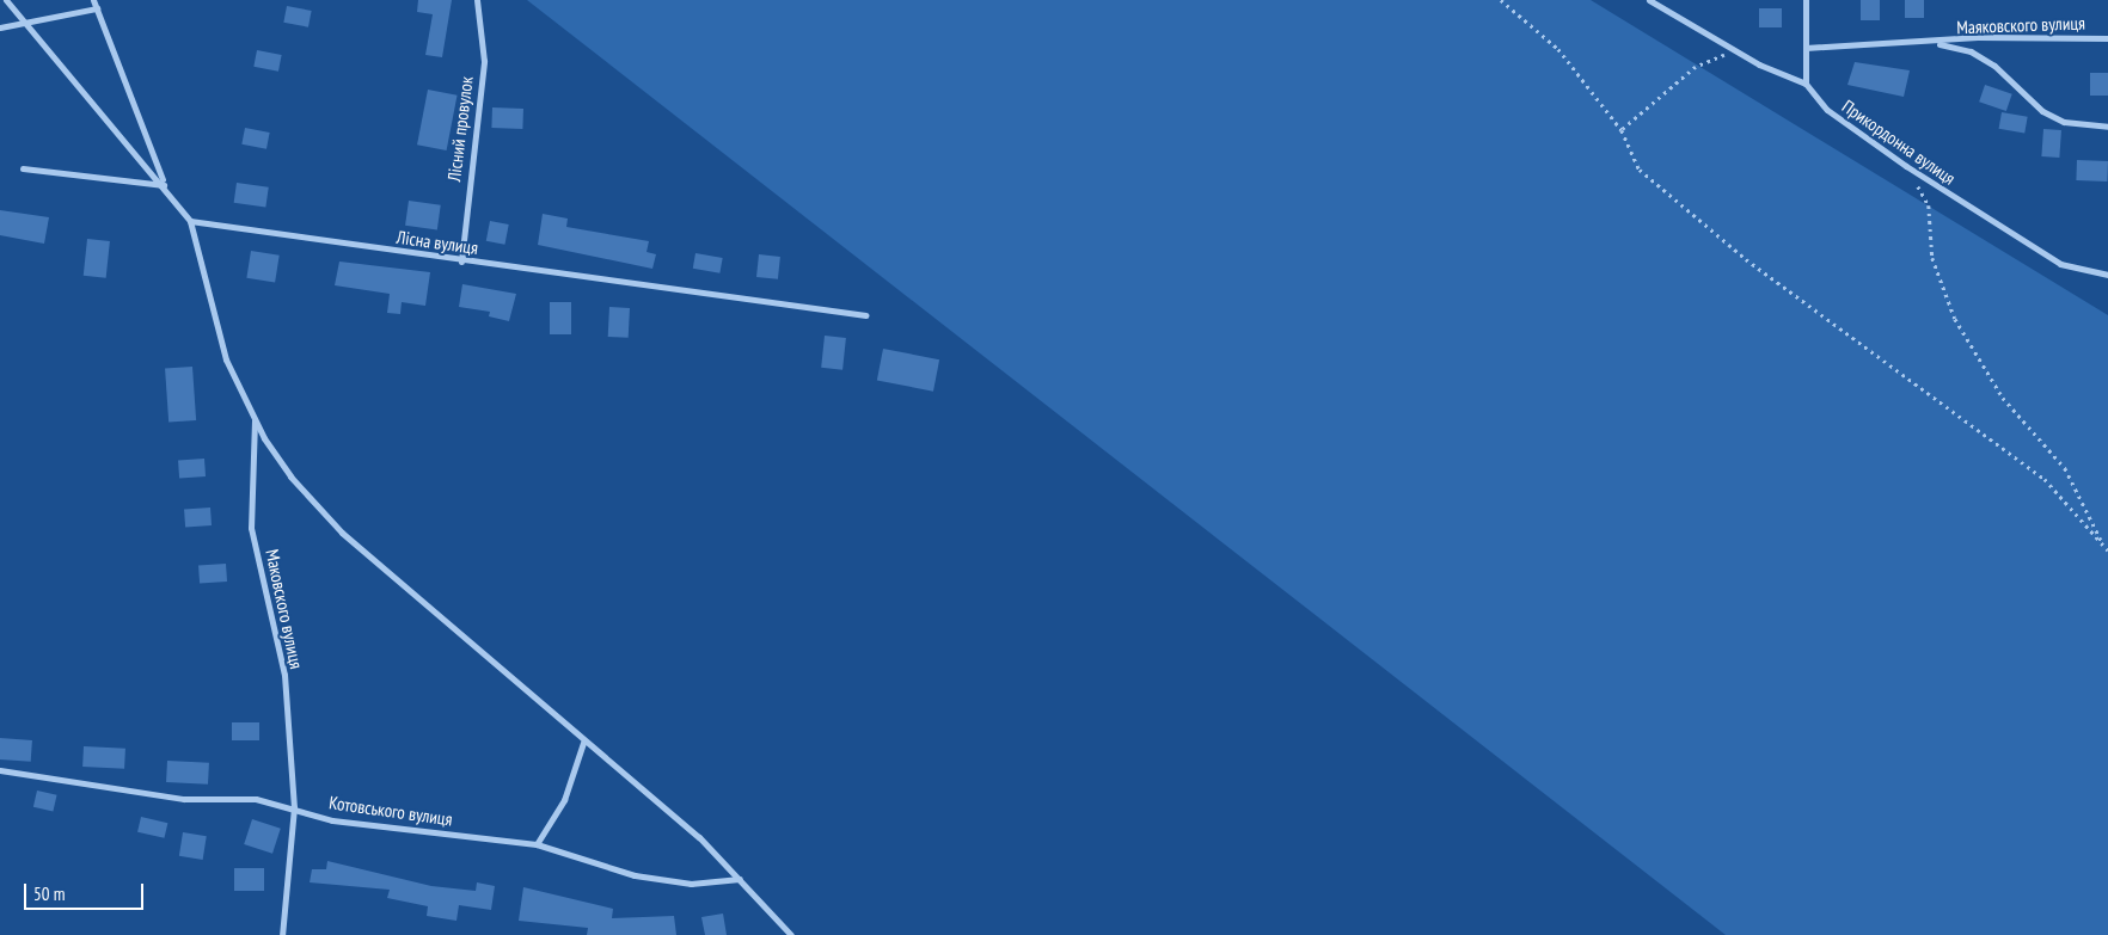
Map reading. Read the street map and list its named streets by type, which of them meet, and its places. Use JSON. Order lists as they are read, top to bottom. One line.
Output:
{"streets":{"street":["Маяковского вулиця","Лісний провулок","Прикордонна вулиця","Лісна вулиця","Маковского вулиця","Котовського вулиця"]},"crossings":[["Лісний провулок","Лісна вулиця"],["Маковского вулиця","Котовського вулиця"]],"scale_bar":"50 m"}
